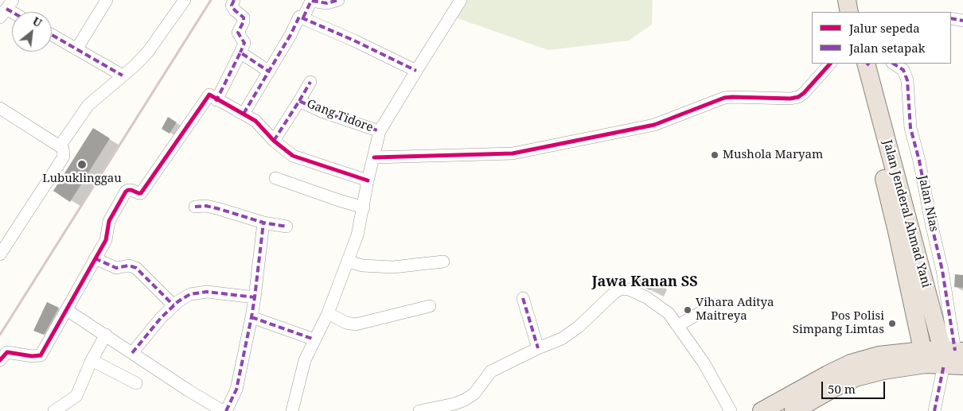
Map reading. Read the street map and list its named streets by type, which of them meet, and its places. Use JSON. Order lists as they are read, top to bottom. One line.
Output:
{"streets":{"highway":["Jalan Jenderal Ahmad Yani"],"street":["Gang Tidore","Jalan Nias"]},"crossings":[["Jalan Nias","Jalan Jenderal Ahmad Yani"]],"districts":["Jawa Kanan SS"],"places":["Mushola Maryam","Lubuklinggau","Vihara Aditya Maitreya","Pos Polisi Simpang Limtas"],"legend":["Jalur sepeda","Jalan setapak"],"scale_bar":"50 m","north":"top right"}
